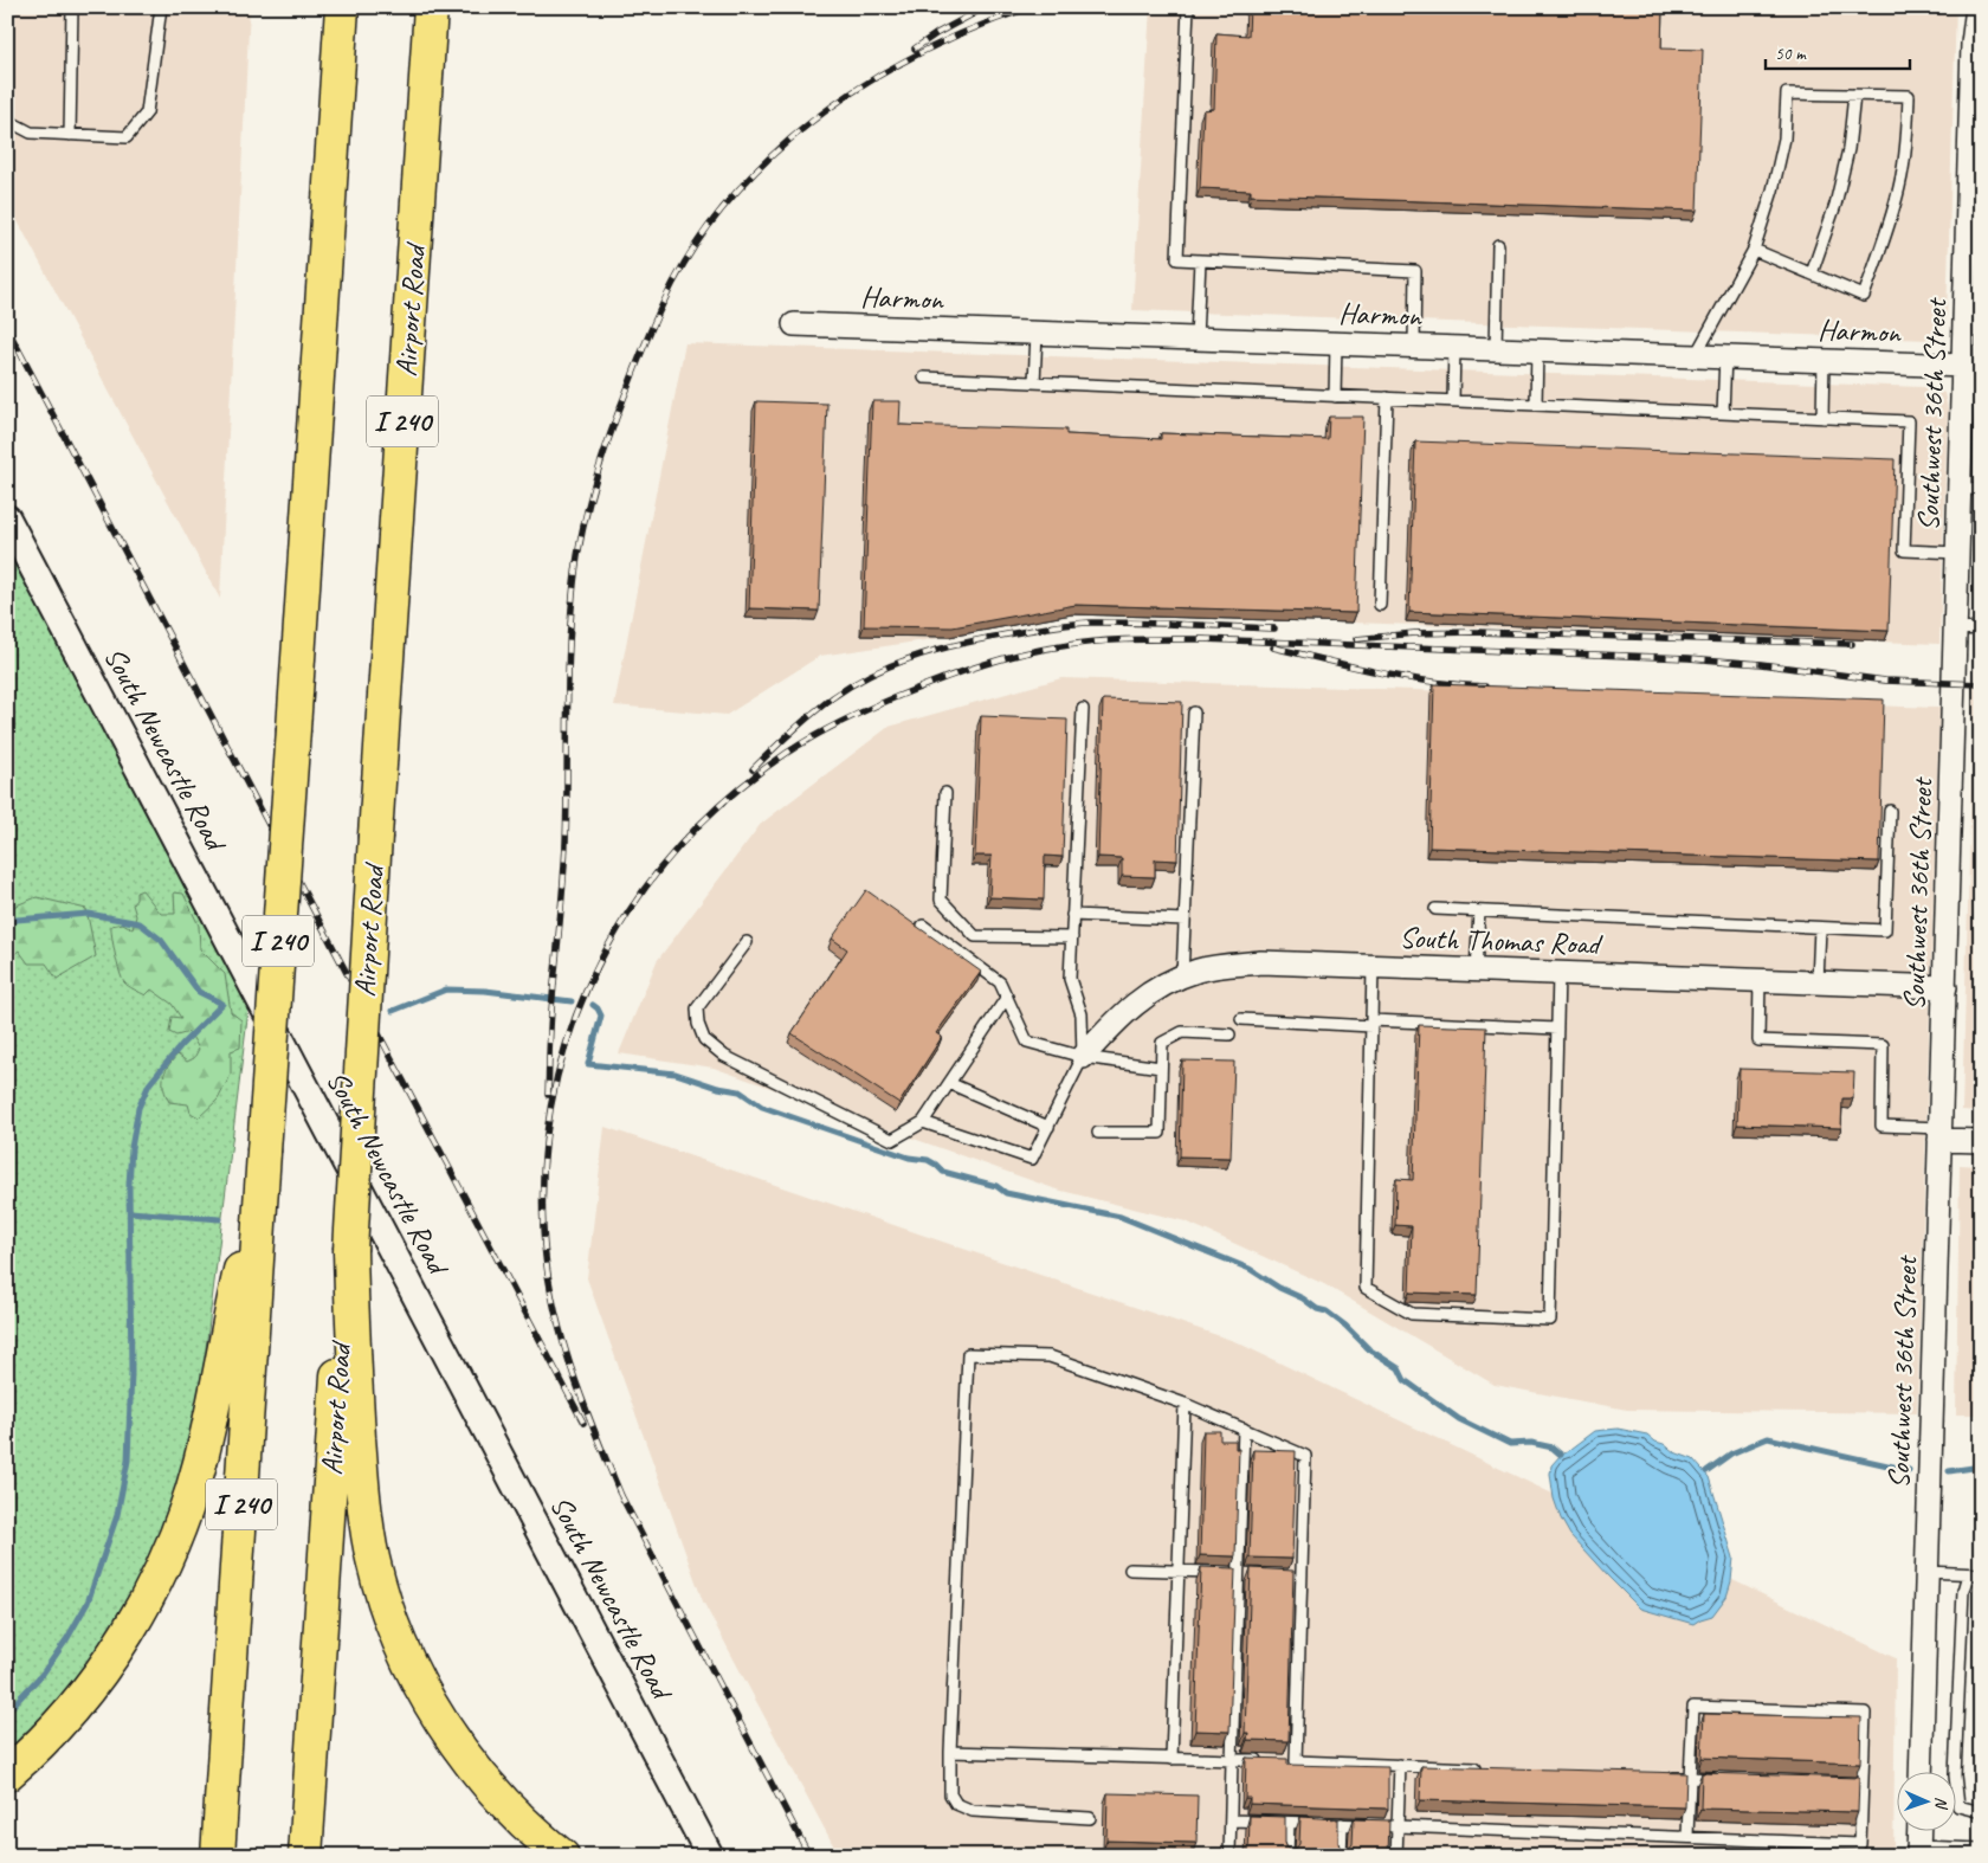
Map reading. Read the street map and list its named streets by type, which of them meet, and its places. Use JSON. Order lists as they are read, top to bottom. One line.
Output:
{"streets":{"highway":["Airport Road","I 240"],"street":["Harmon","Southwest 36th Street","South Newcastle Road","South Thomas Road"]},"crossings":[["Harmon","Southwest 36th Street"],["Southwest 36th Street","South Thomas Road"]],"scale_bar":"50 m","north":"right"}
